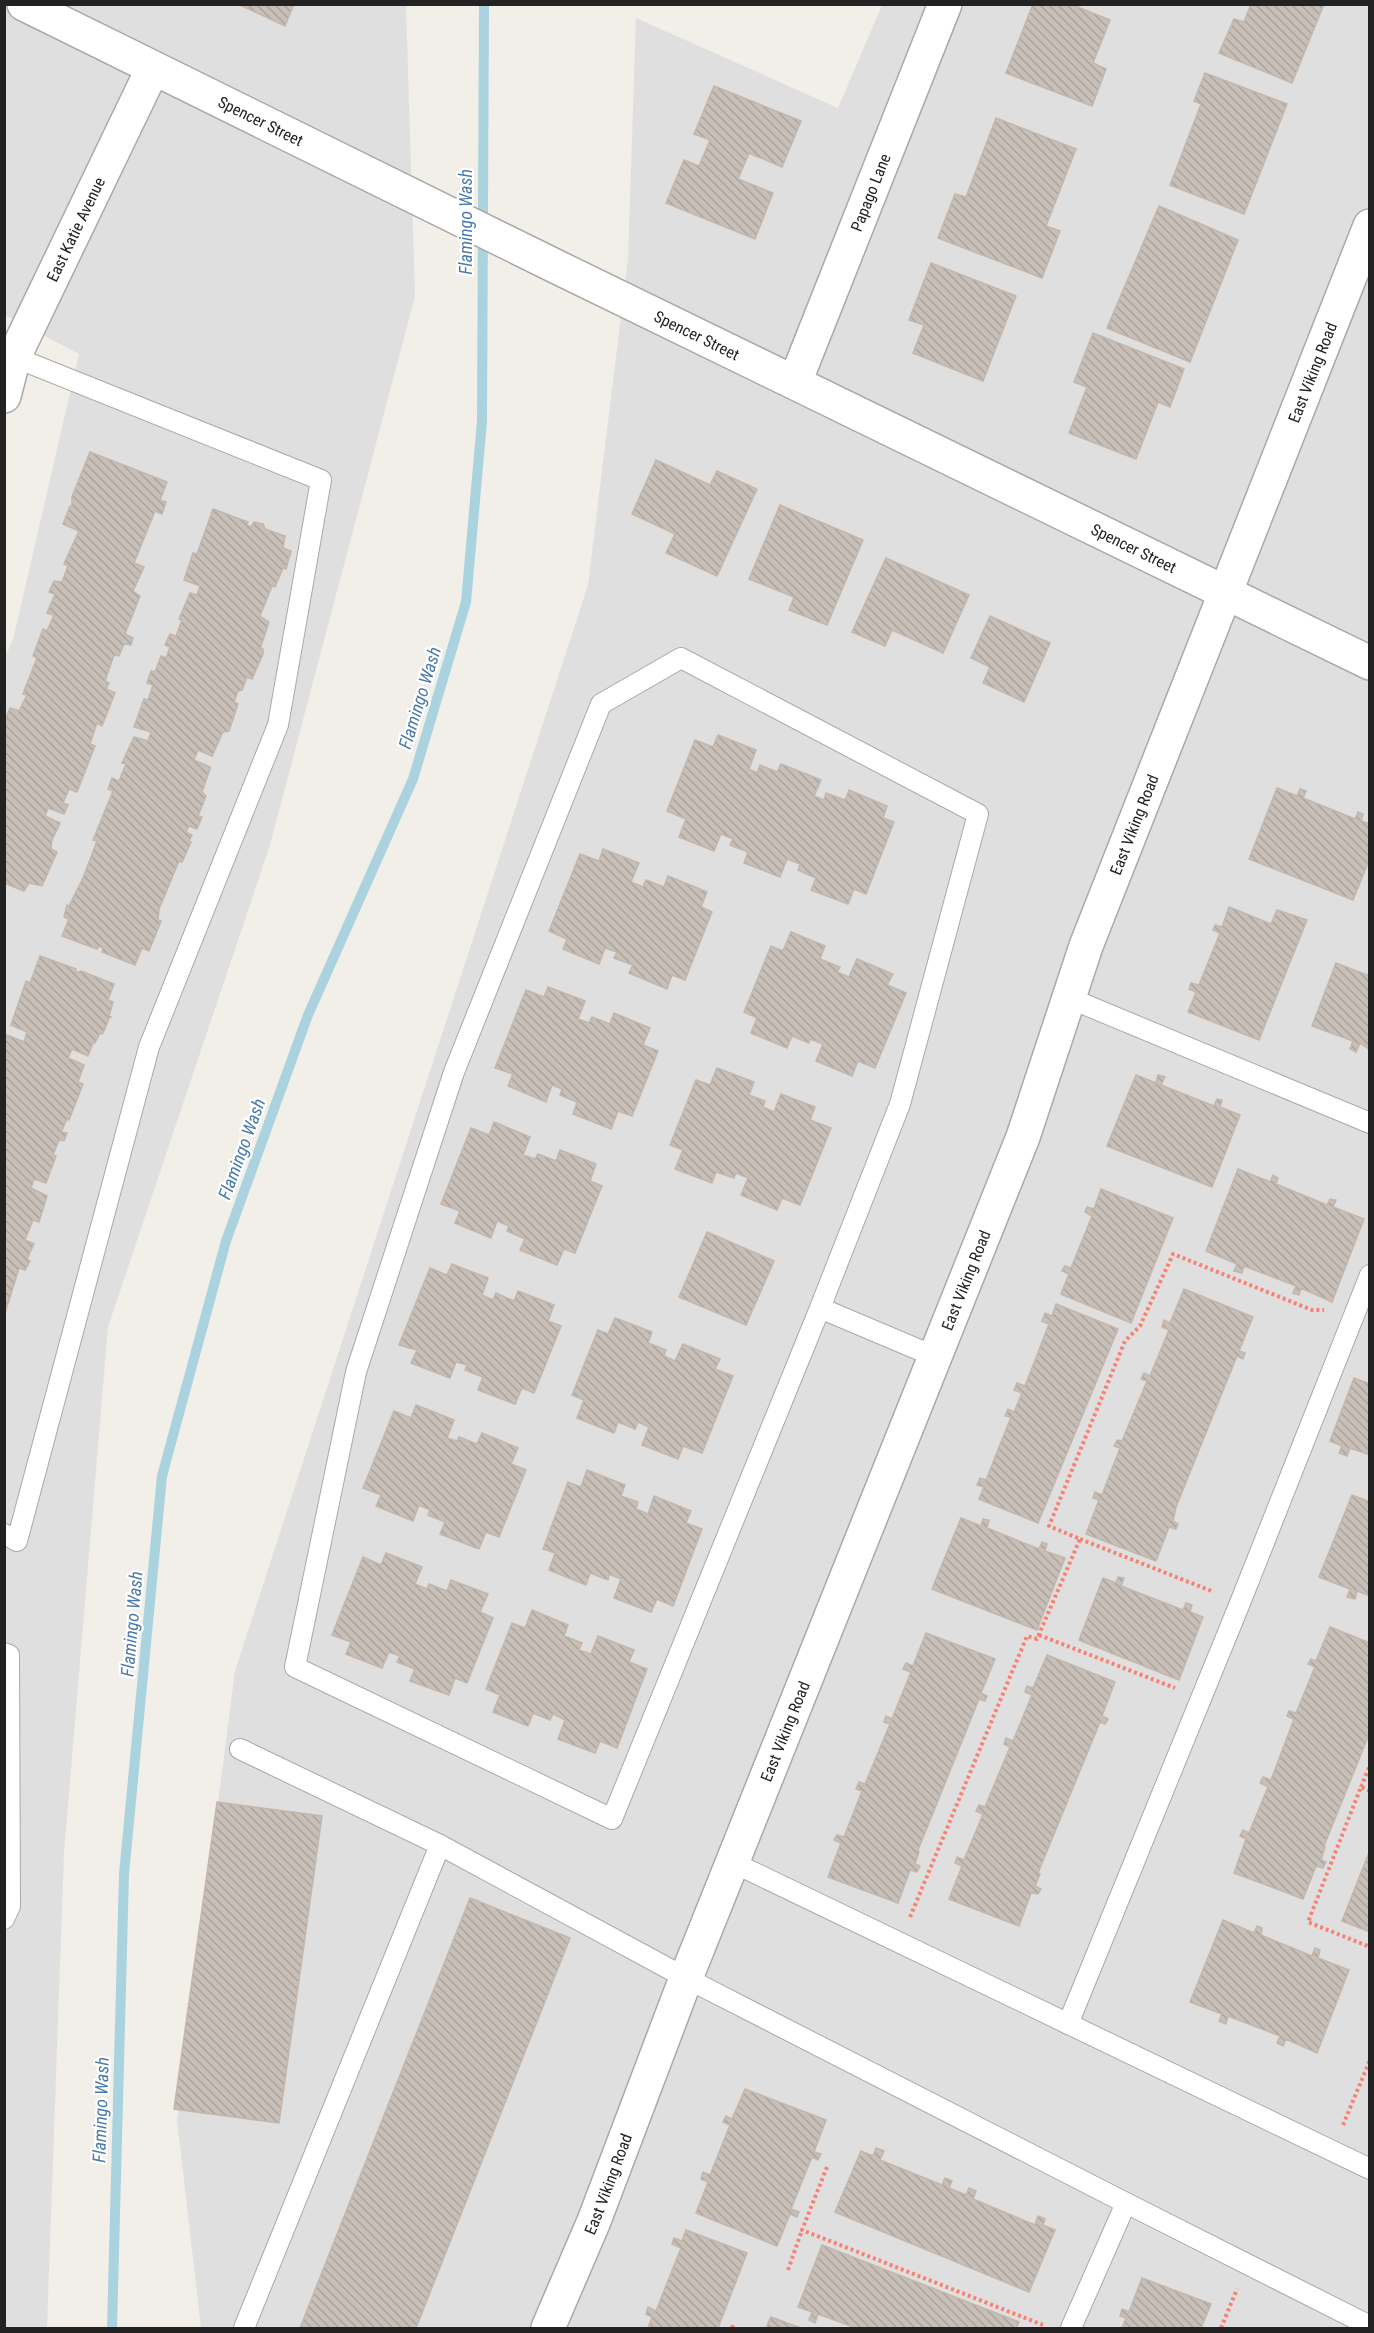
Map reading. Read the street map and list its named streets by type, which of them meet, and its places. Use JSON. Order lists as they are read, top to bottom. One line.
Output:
{"streets":{"street":["Spencer Street","Papago Lane","East Katie Avenue","East Viking Road"]},"crossings":[["Spencer Street","Papago Lane"],["Spencer Street","East Katie Avenue"],["Spencer Street","East Viking Road"]],"water":["Flamingo Wash"]}
